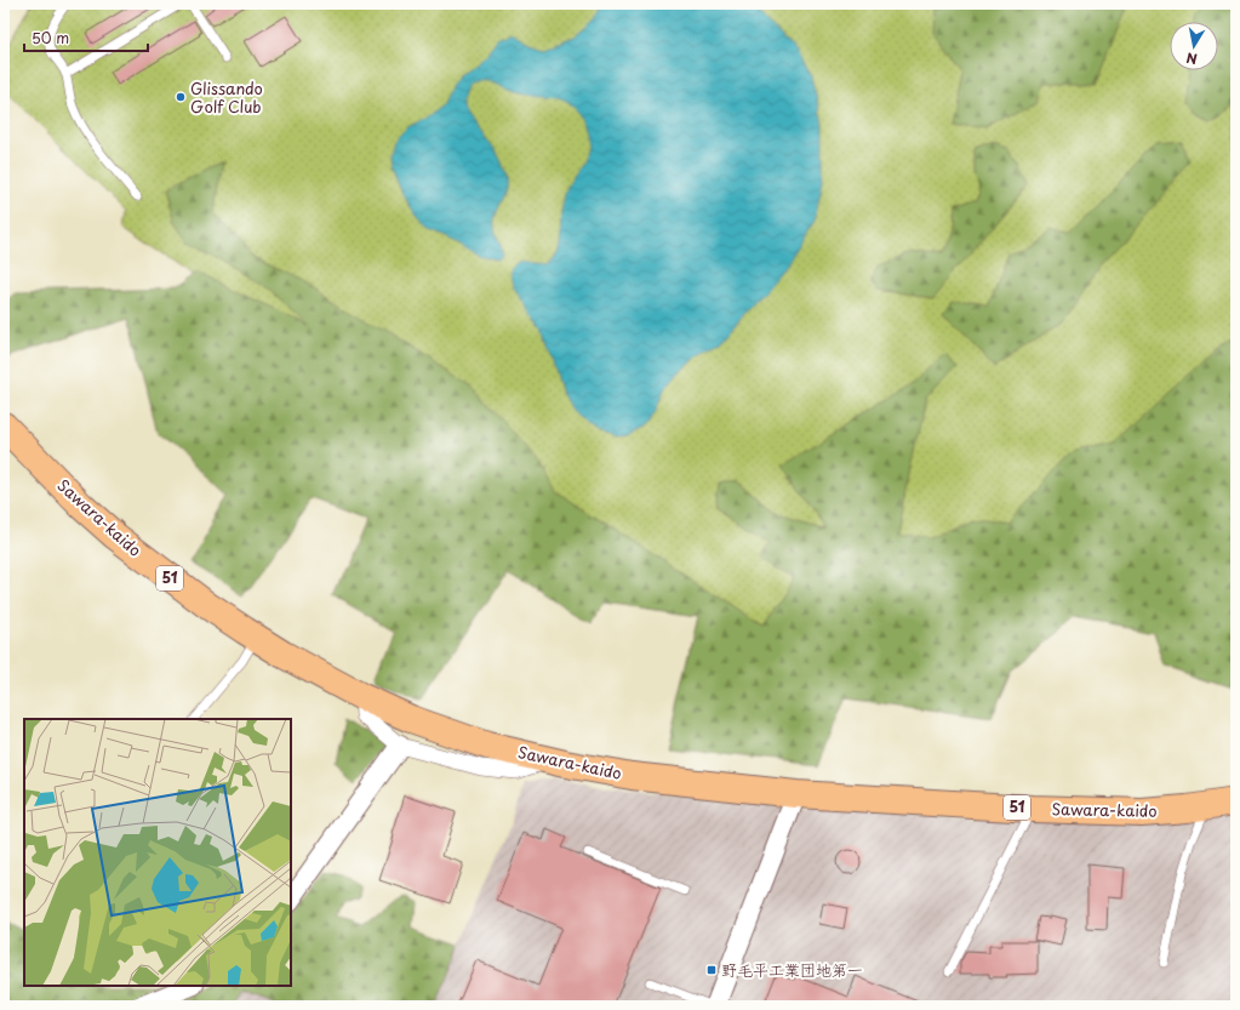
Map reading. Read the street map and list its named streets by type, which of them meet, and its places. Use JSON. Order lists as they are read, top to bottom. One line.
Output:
{"streets":{"highway":["Sawara-kaido","51"]},"places":{"other":["Glissando Golf Club"],"transit":["野毛平工業団地第一"]},"scale_bar":"50 m","north":"bottom"}
